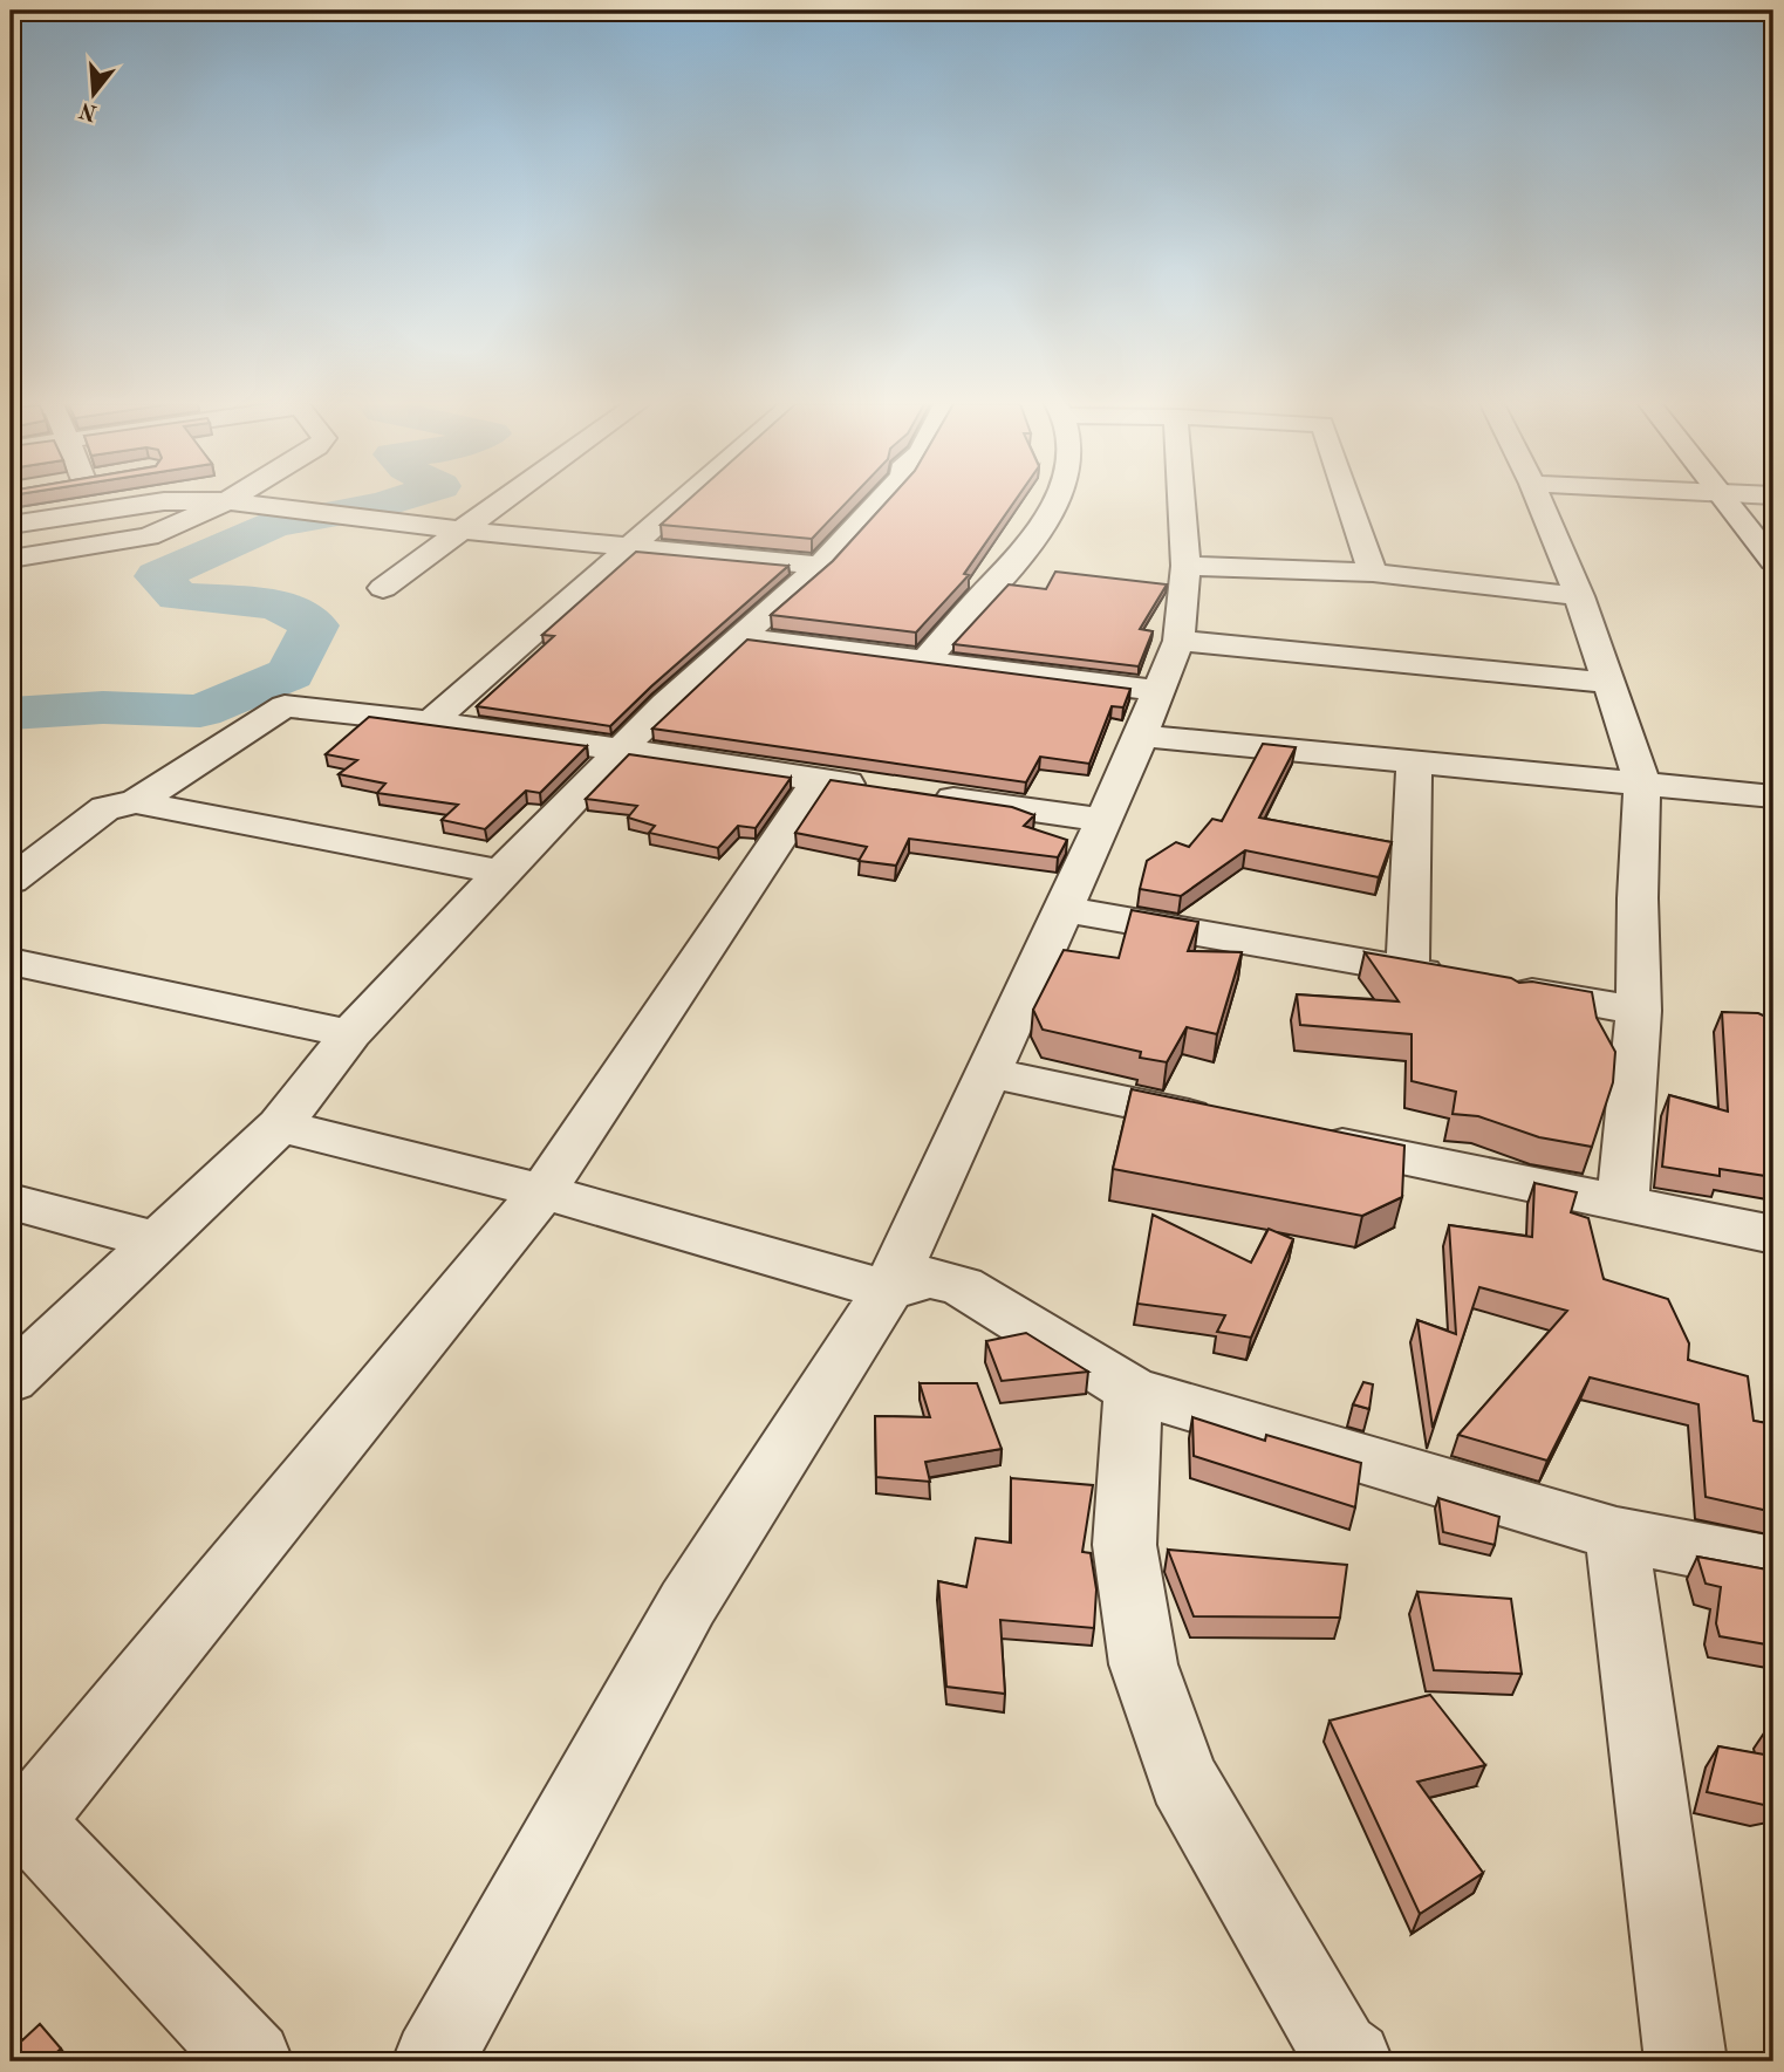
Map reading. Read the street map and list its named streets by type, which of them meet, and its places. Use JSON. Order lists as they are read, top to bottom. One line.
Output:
{"north":"bottom"}
